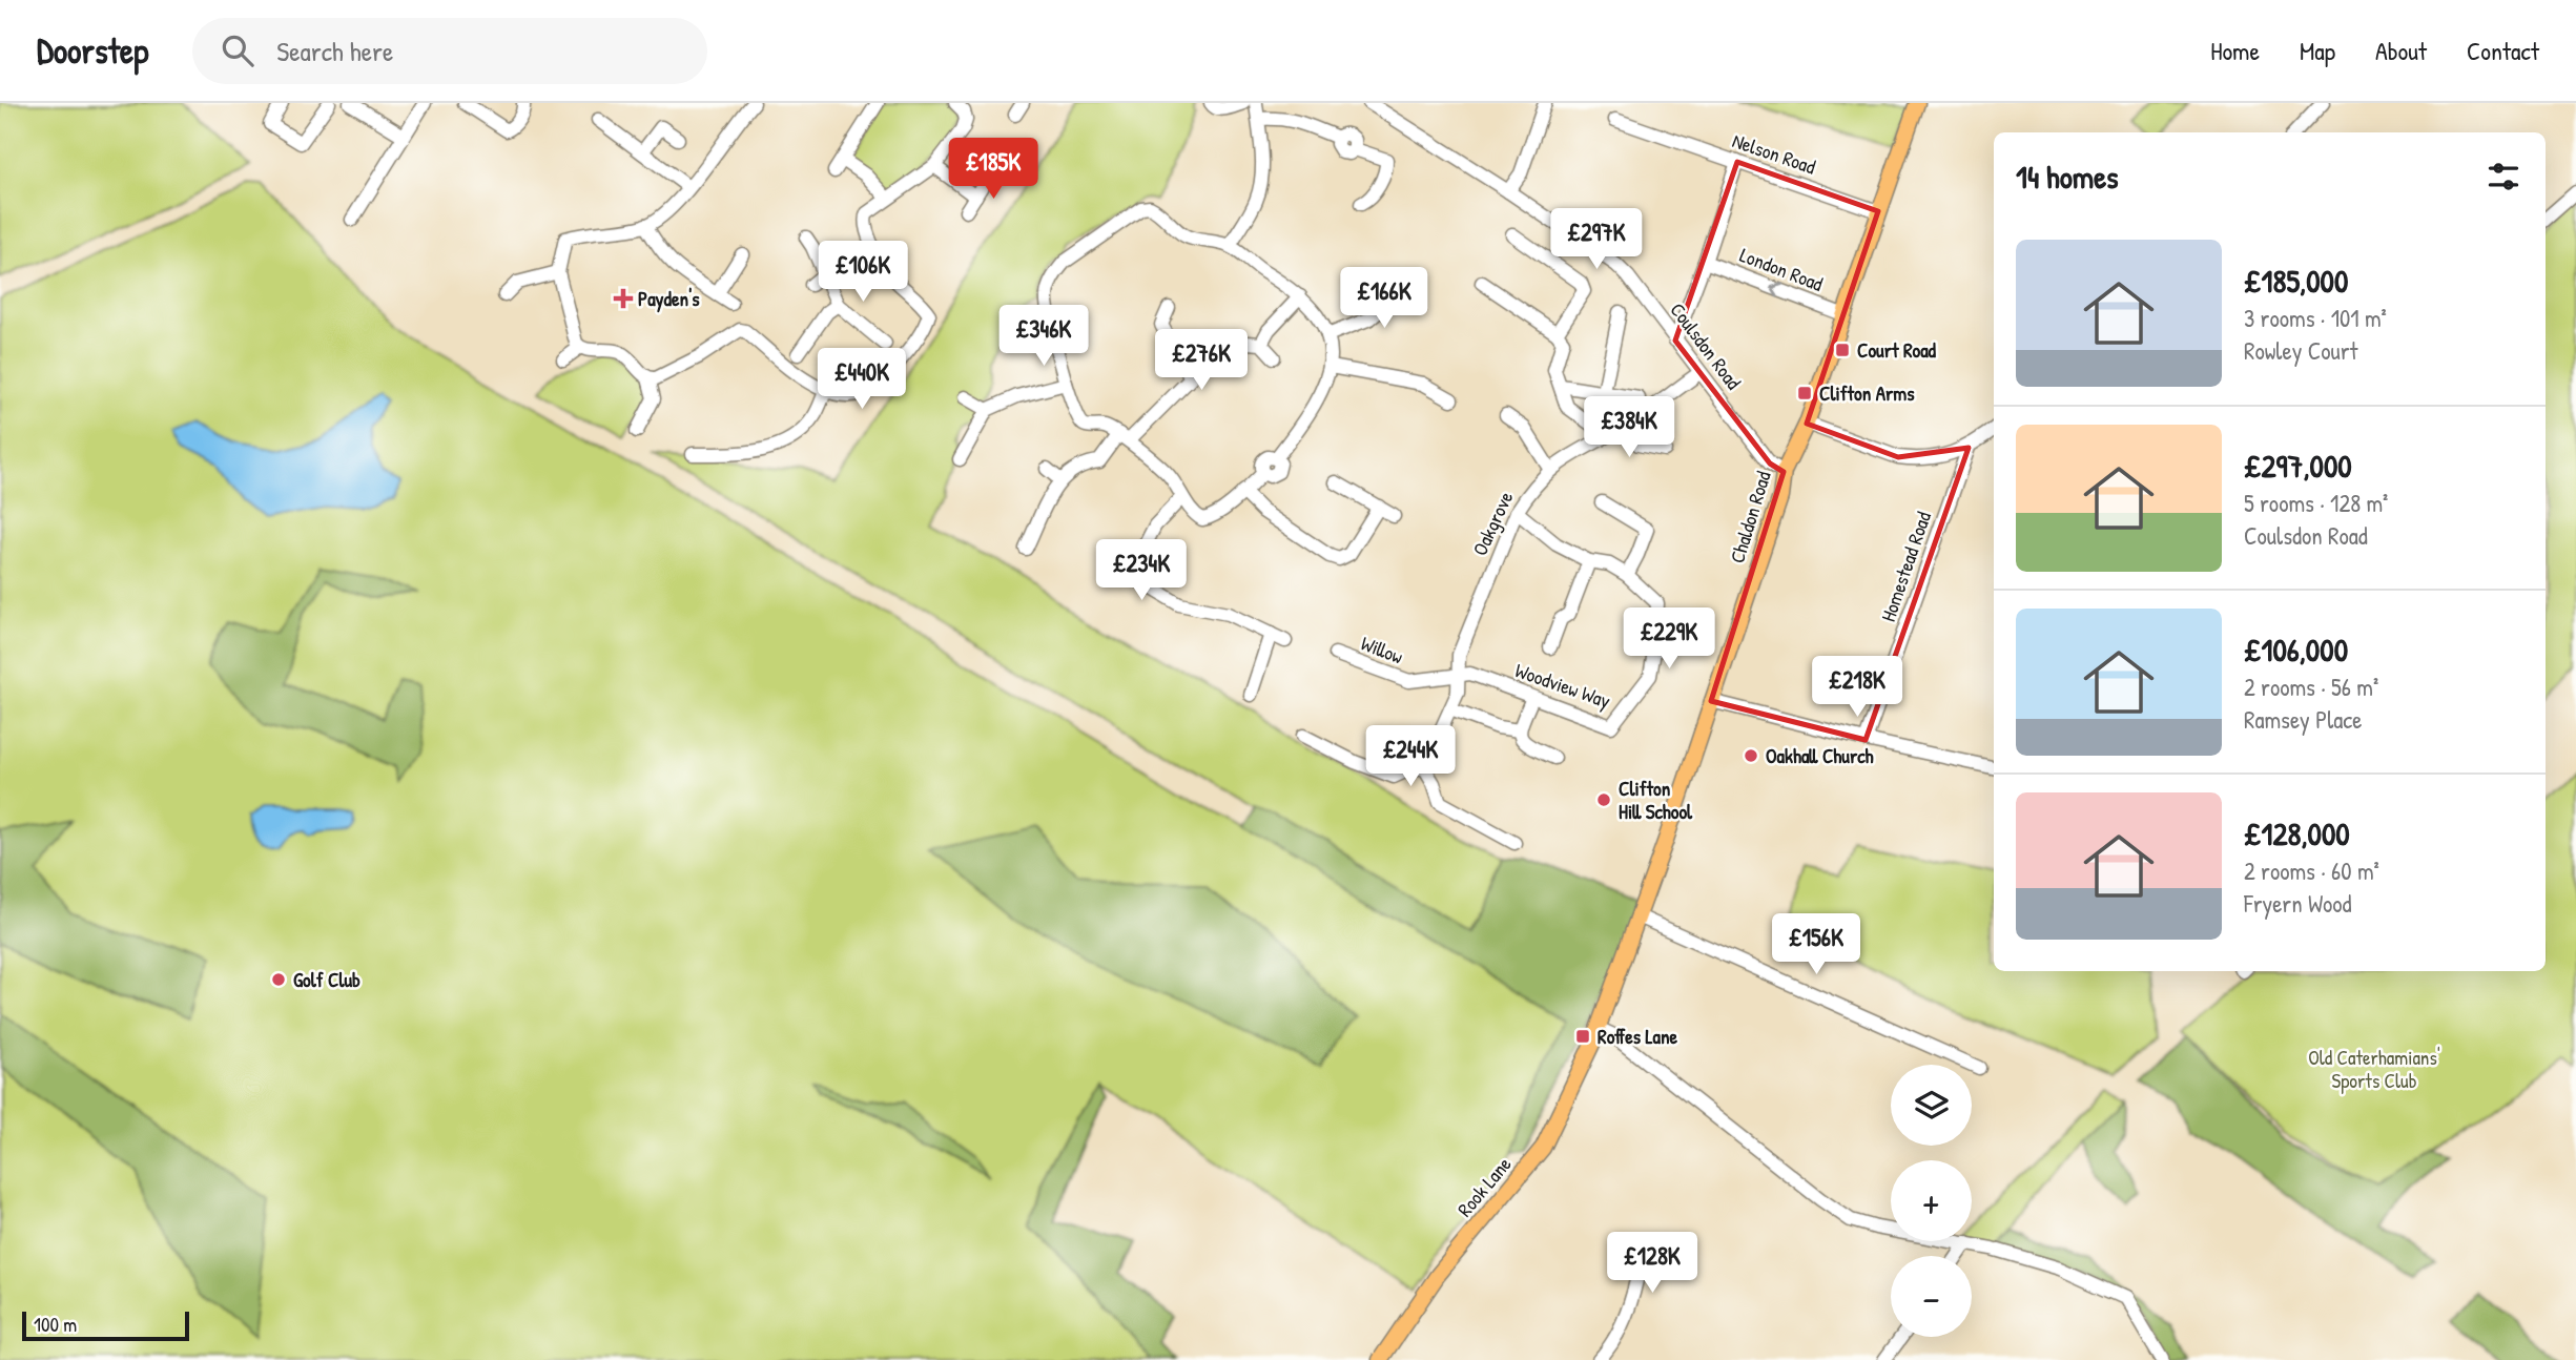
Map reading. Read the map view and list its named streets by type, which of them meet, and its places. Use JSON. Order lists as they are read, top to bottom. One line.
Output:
{"streets":{"main road":["Chaldon Road","Rook Lane"],"street":["Nelson Road","London Road","Coulsdon Road","Oakgrove","Homestead Road","Willow","Woodview Way"]},"crossings":[["Nelson Road","Chaldon Road"],["London Road","Chaldon Road"],["Coulsdon Road","Chaldon Road"],["Coulsdon Road","Oakgrove"],["Chaldon Road","Rook Lane"],["Oakgrove","Willow"],["Oakgrove","Woodview Way"],["Willow","Woodview Way"]],"one_way":["London Road"],"parks":["Old Caterhamians' Sports Club"],"places":{"health":["Payden's"],"transit":["Court Road","Clifton Arms","Roffes Lane"],"other":["Oakhall Church","Clifton Hill School","Golf Club"]},"scale_bar":"100 m","page":{"header":"Doorstep","search":"Search here","nav":["Home","Map","About","Contact"],"heading":"14 homes","price":["£185K","£297K","£106K","£166K","£346K","£276K","£440K","£384K","£234K","£229K","£218K","£244K","£156K","£128K"],"list":[{"name":"£185,000","note":"3 rooms · 101 m² · Rowley Court"},{"name":"£297,000","note":"5 rooms · 128 m² · Coulsdon Road"},{"name":"£106,000","note":"2 rooms · 56 m² · Ramsey Place"},{"name":"£128,000","note":"2 rooms · 60 m² · Fryern Wood"}],"map_buttons":["+","−"],"scale":"100 m"}}
